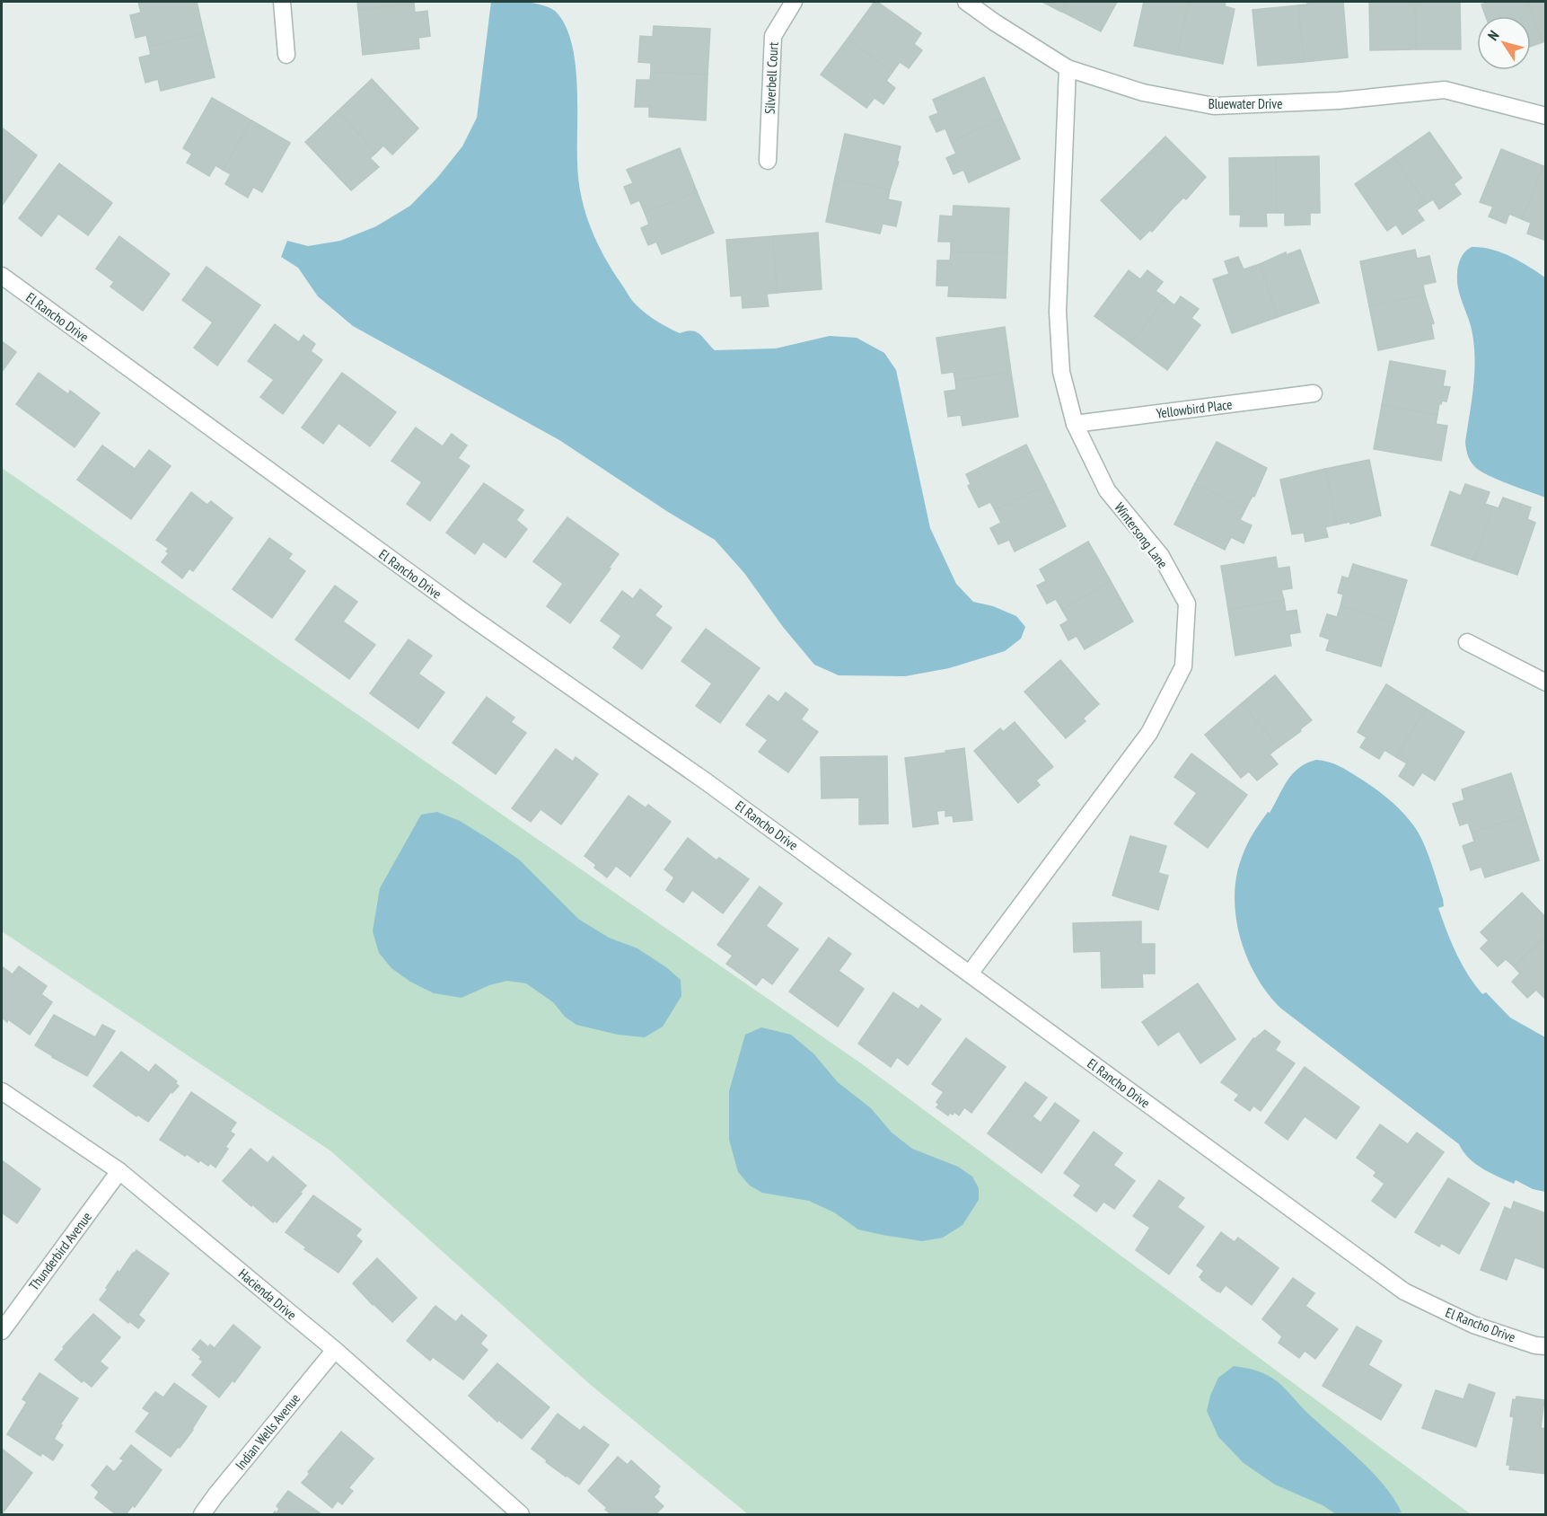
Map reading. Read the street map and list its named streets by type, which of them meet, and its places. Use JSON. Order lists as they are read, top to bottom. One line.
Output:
{"streets":{"street":["Silverbell Court","Bluewater Drive","El Rancho Drive","Yellowbird Place","Wintersong Lane","Thunderbird Avenue","Hacienda Drive","Indian Wells Avenue"]},"crossings":[["Bluewater Drive","Wintersong Lane"],["El Rancho Drive","Wintersong Lane"],["Yellowbird Place","Wintersong Lane"],["Thunderbird Avenue","Hacienda Drive"],["Hacienda Drive","Indian Wells Avenue"]],"north":"top left"}
